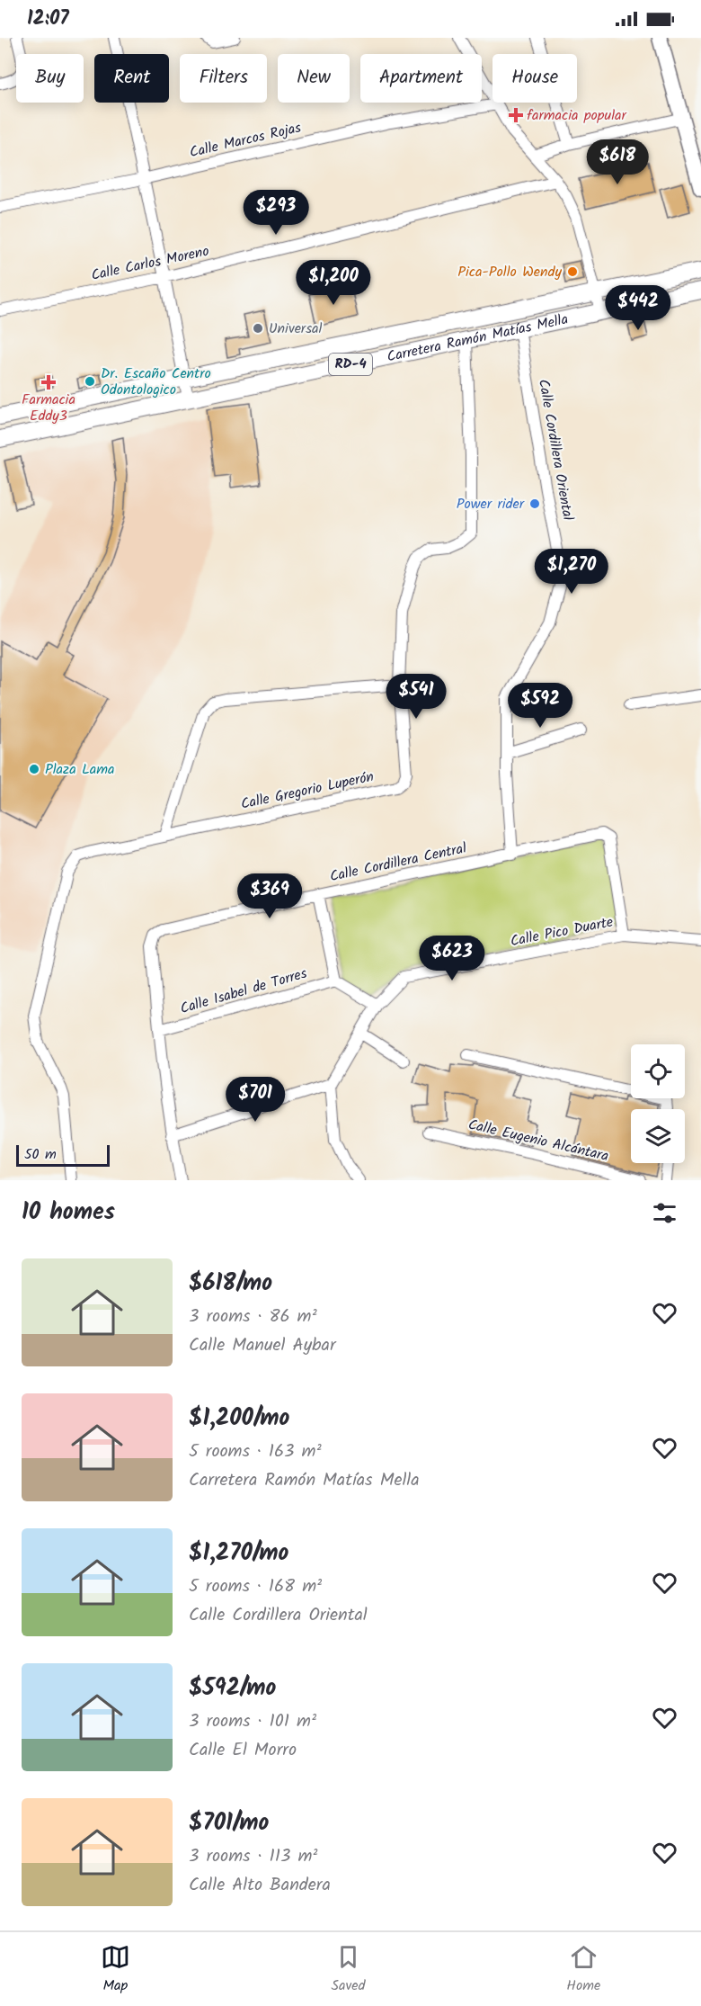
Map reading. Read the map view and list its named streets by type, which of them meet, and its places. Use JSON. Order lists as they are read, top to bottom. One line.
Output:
{"streets":{"main road":["Carretera Ramón Matías Mella","RD-4"],"street":["Calle Marcos Rojas","Calle Carlos Moreno","Calle Cordillera Oriental","Calle Gregorio Luperón","Calle Cordillera Central","Calle Pico Duarte","Calle Isabel de Torres","Calle Eugenio Alcántara"]},"crossings":[["Carretera Ramón Matías Mella","Calle Cordillera Oriental"],["Carretera Ramón Matías Mella","Calle Gregorio Luperón"],["Calle Cordillera Oriental","Calle Cordillera Central"],["Calle Cordillera Central","Calle Pico Duarte"],["Calle Cordillera Central","Calle Isabel de Torres"]],"places":{"health":["farmacia popular","Farmacia Eddy3"],"other":["Pica-Pollo Wendy","Universal","Dr. Escaño Centro Odontologico","Power rider","Plaza Lama"]},"scale_bar":"50 m","page":{"status":"12:07","chip":["Buy","Rent","Filters","New","Apartment","House"],"price":["$618","$293","$1,200","$442","$1,270","$541","$592","$369","$623","$701"],"scale":"50 m","heading":"10 homes","list":[{"name":"$618/mo","note":"3 rooms · 86 m² · Calle Manuel Aybar"},{"name":"$1,200/mo","note":"5 rooms · 163 m² · Carretera Ramón Matías Mella"},{"name":"$1,270/mo","note":"5 rooms · 168 m² · Calle Cordillera Oriental"},{"name":"$592/mo","note":"3 rooms · 101 m² · Calle El Morro"},{"name":"$701/mo","note":"3 rooms · 113 m² · Calle Alto Bandera"}],"tabs":["Map","Saved","Home"]}}
